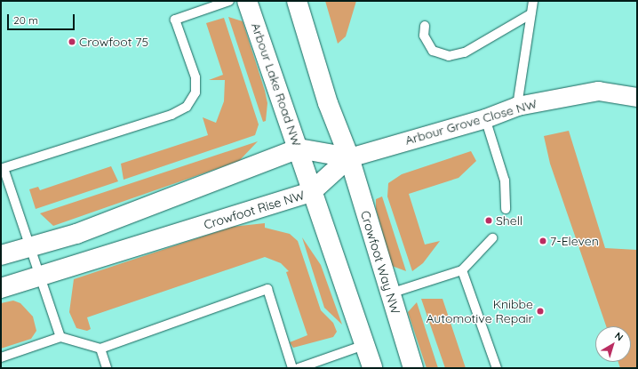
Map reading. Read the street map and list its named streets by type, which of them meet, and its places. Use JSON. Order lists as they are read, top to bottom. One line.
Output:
{"streets":{"street":["Arbour Lake Road NW","Arbour Grove Close NW","Crowfoot Rise NW","Crowfoot Way NW"]},"crossings":[["Arbour Lake Road NW","Crowfoot Rise NW"],["Arbour Grove Close NW","Crowfoot Rise NW"],["Arbour Grove Close NW","Crowfoot Way NW"],["Crowfoot Rise NW","Crowfoot Way NW"]],"places":["Crowfoot 75","Shell","7-Eleven","Knibbe Automotive Repair"],"scale_bar":"20 m","north":"top right"}
